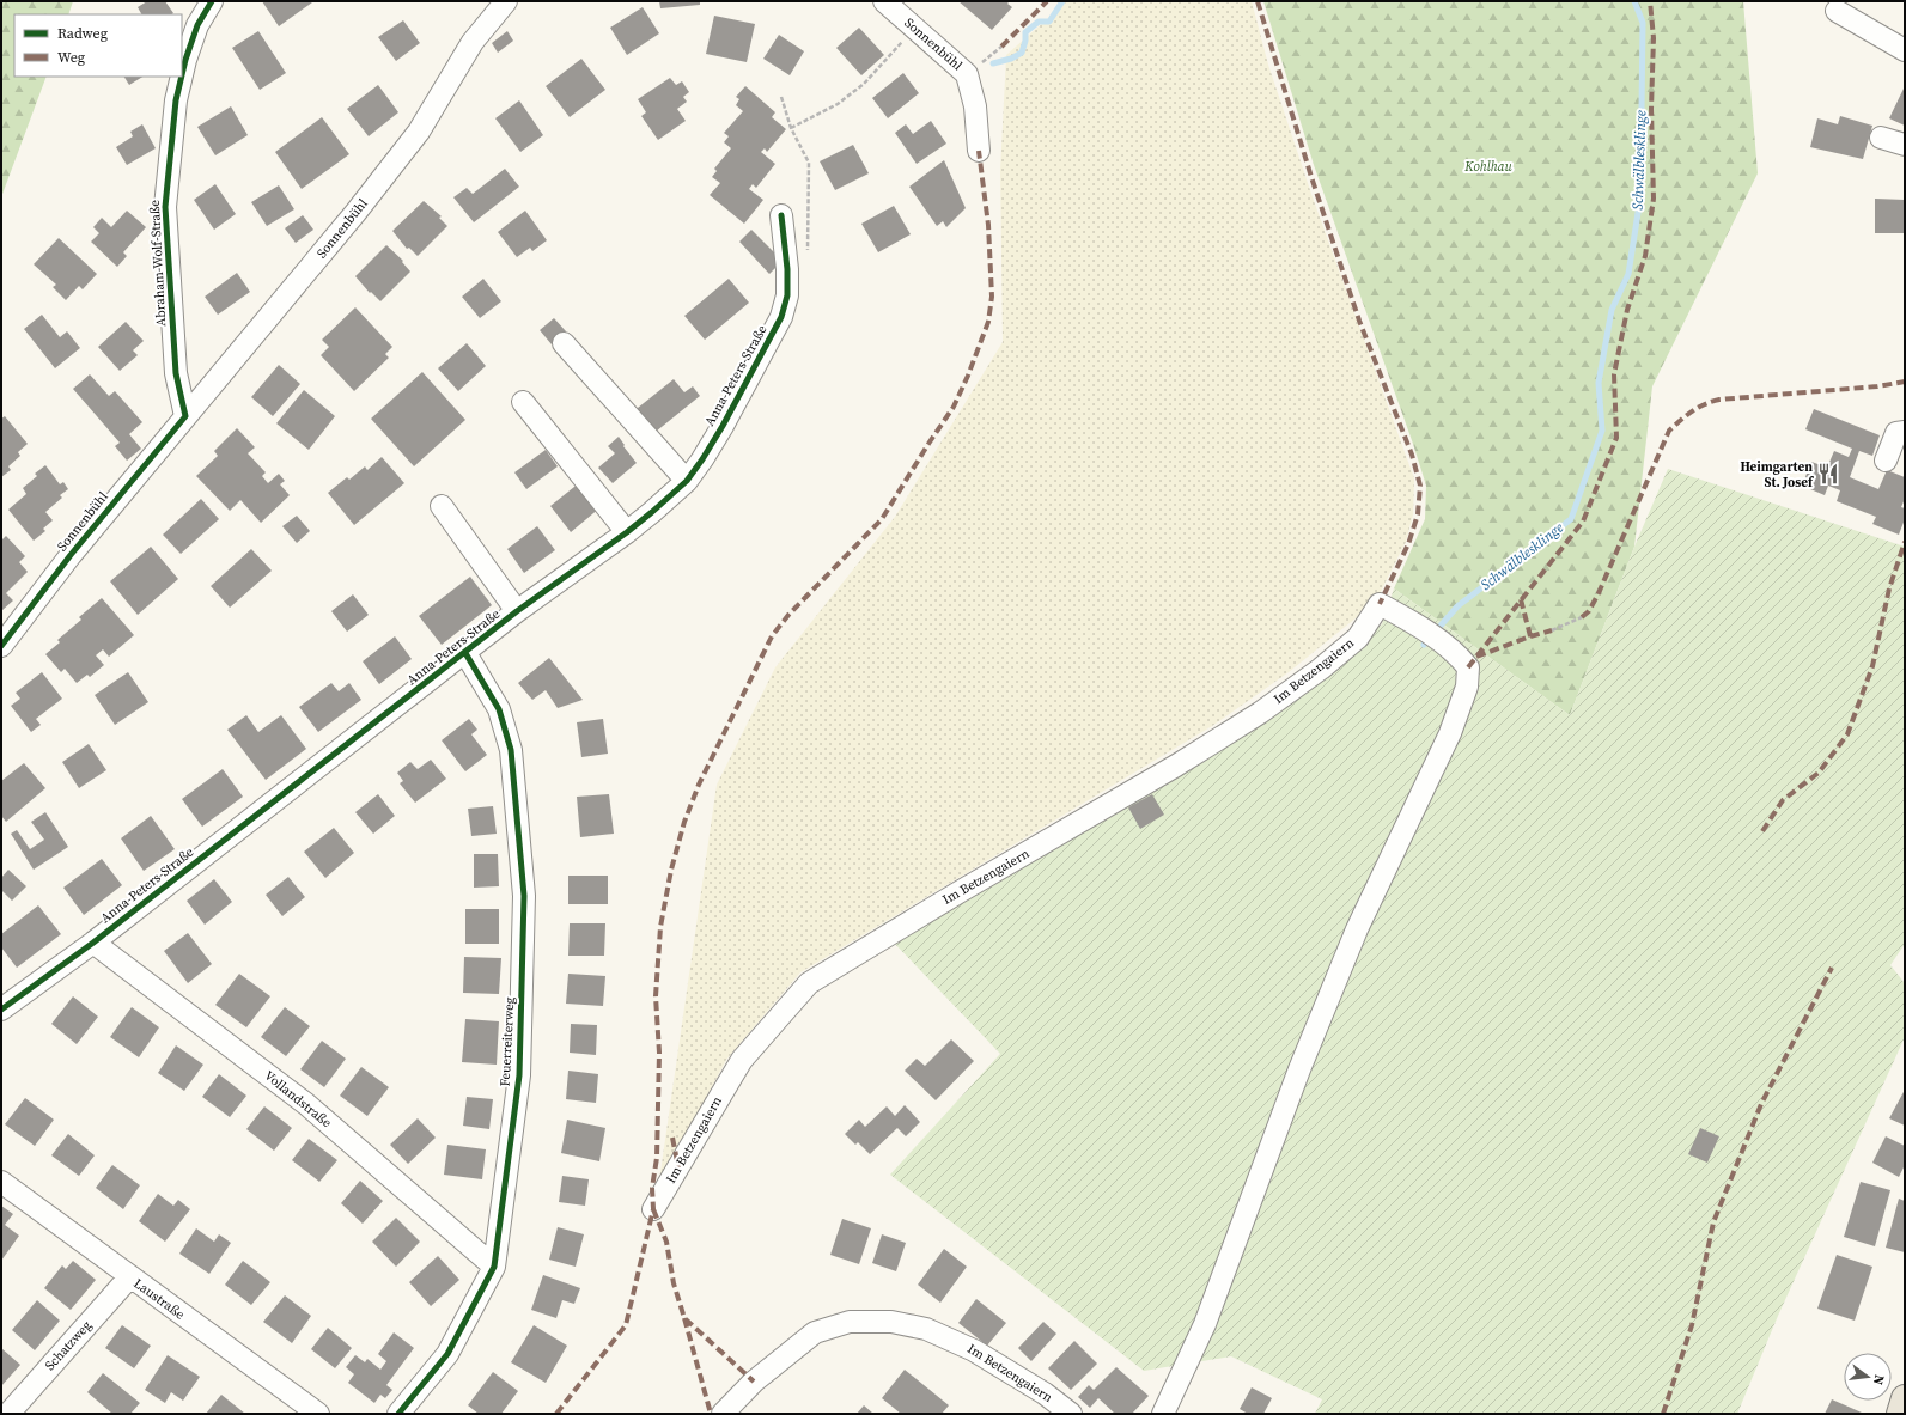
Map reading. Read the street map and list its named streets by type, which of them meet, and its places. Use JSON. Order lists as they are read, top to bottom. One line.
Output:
{"streets":{"street":["Sonnenbühl","Abraham-Wolf-Straße","Anna-Peters-Straße","Im Betzengaiern","Feuerreiterweg","Vollandstraße","Laustraße","Schatzweg"]},"crossings":[["Sonnenbühl","Abraham-Wolf-Straße"],["Anna-Peters-Straße","Feuerreiterweg"],["Anna-Peters-Straße","Vollandstraße"],["Feuerreiterweg","Vollandstraße"],["Laustraße","Schatzweg"]],"water":["Schwälblesklinge"],"parks":["Kohlhau"],"places":{"restaurant":["Heimgarten St. Josef"]},"legend":["Radweg","Weg"],"north":"right"}
